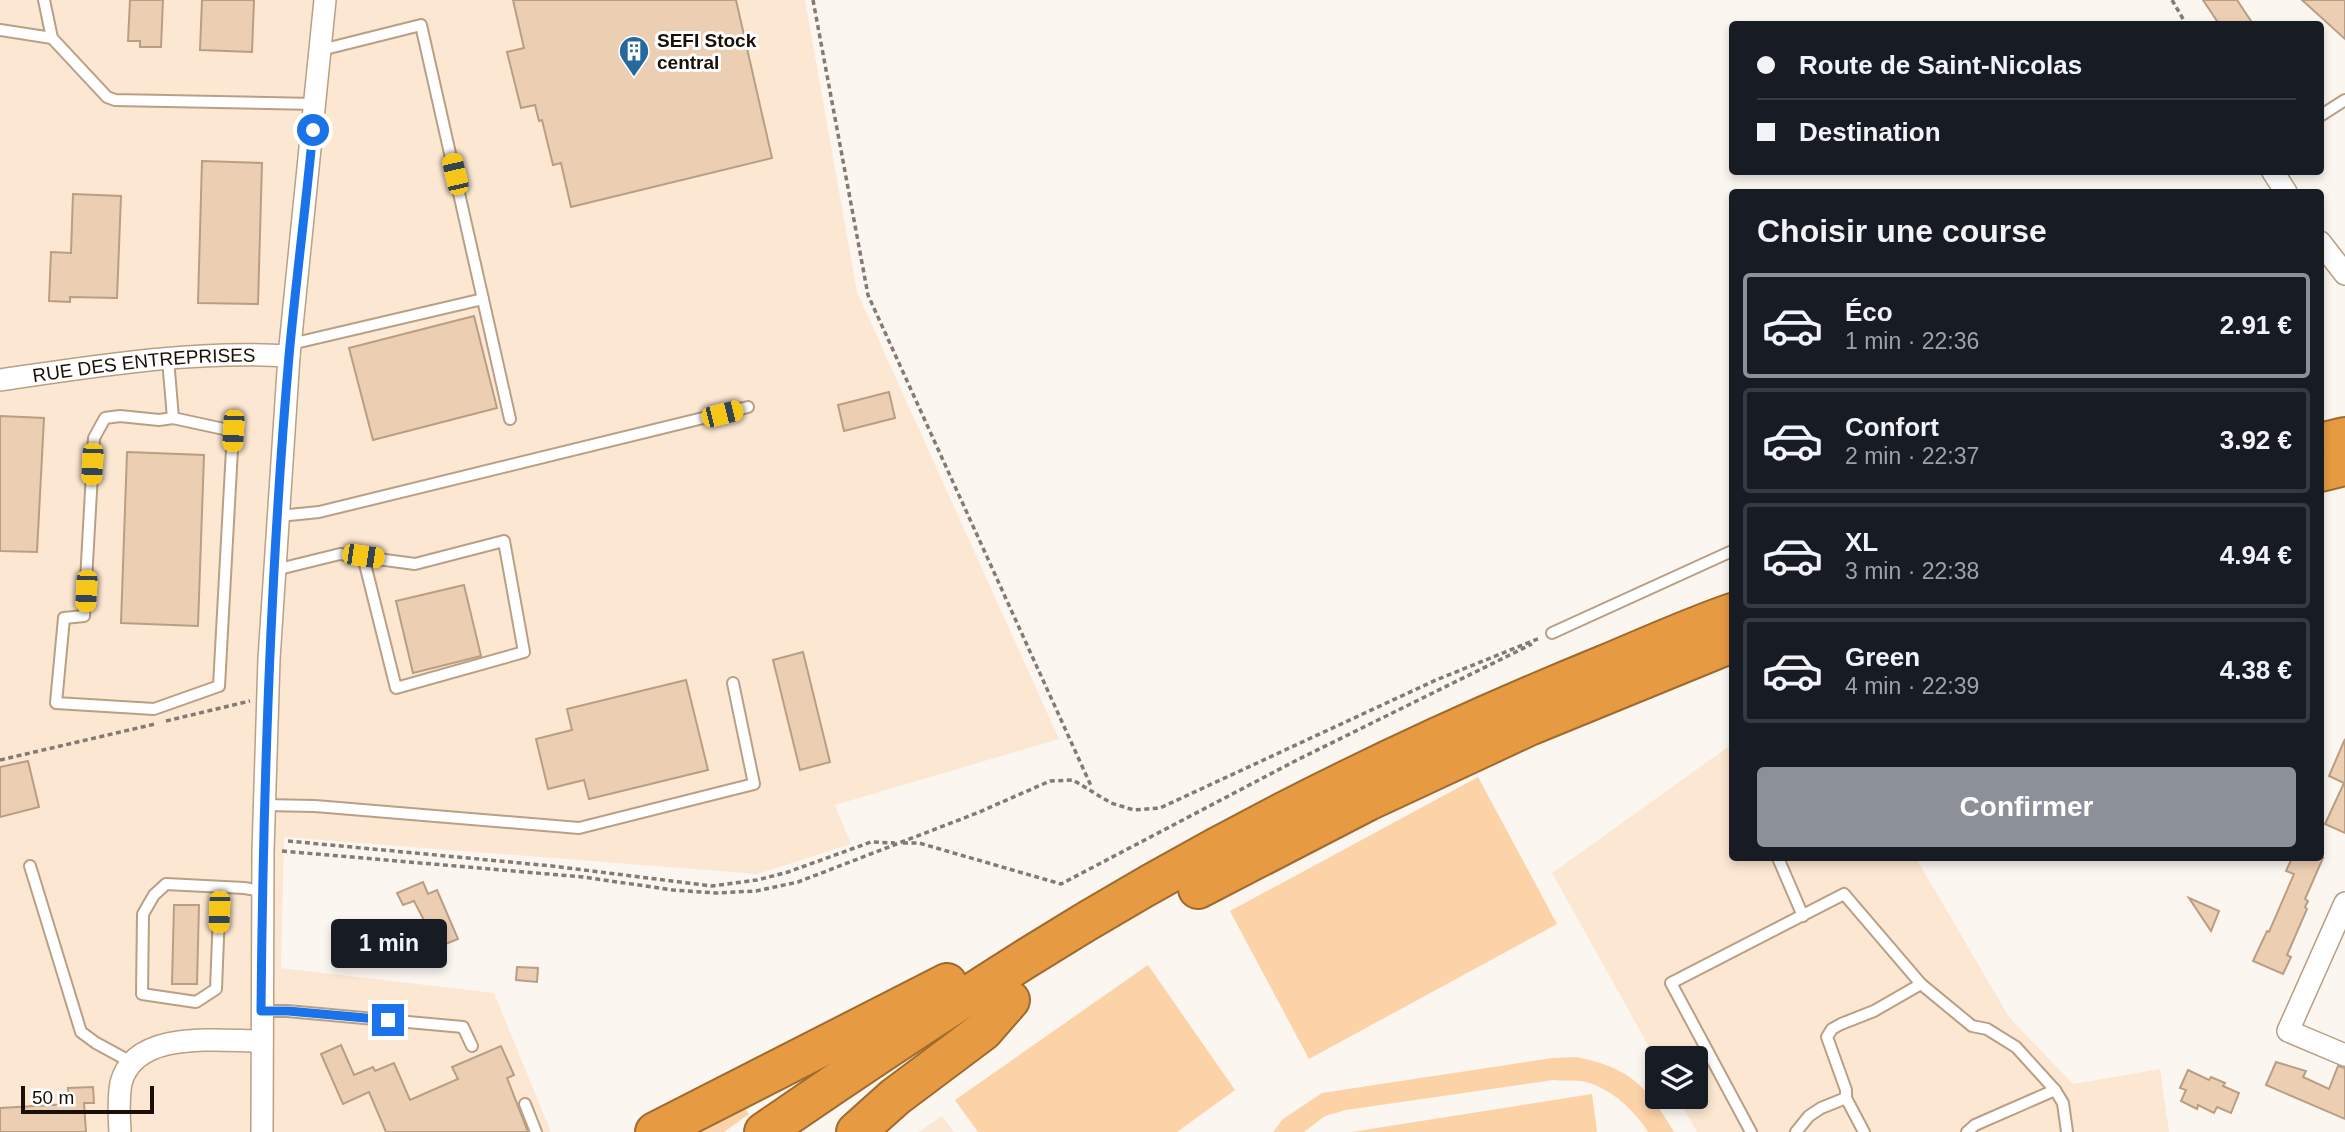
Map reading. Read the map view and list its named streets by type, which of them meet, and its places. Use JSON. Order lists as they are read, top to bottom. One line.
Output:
{"streets":{"street":["RUE DES ENTREPRISES"]},"places":{"building":["SEFI Stock central"]},"scale_bar":"50 m","page":{"banner":["Route de Saint-Nicolas","Destination"],"heading":"Choisir une course","list":[{"name":"Éco","note":"1 min · 22:36","value":"2.91 €"},{"name":"Confort","note":"2 min · 22:37","value":"3.92 €"},{"name":"XL","note":"3 min · 22:38","value":"4.94 €"},{"name":"Green","note":"4 min · 22:39","value":"4.38 €"}],"buttons":"Confirmer","bubble":"1 min","scale":"50 m"}}
